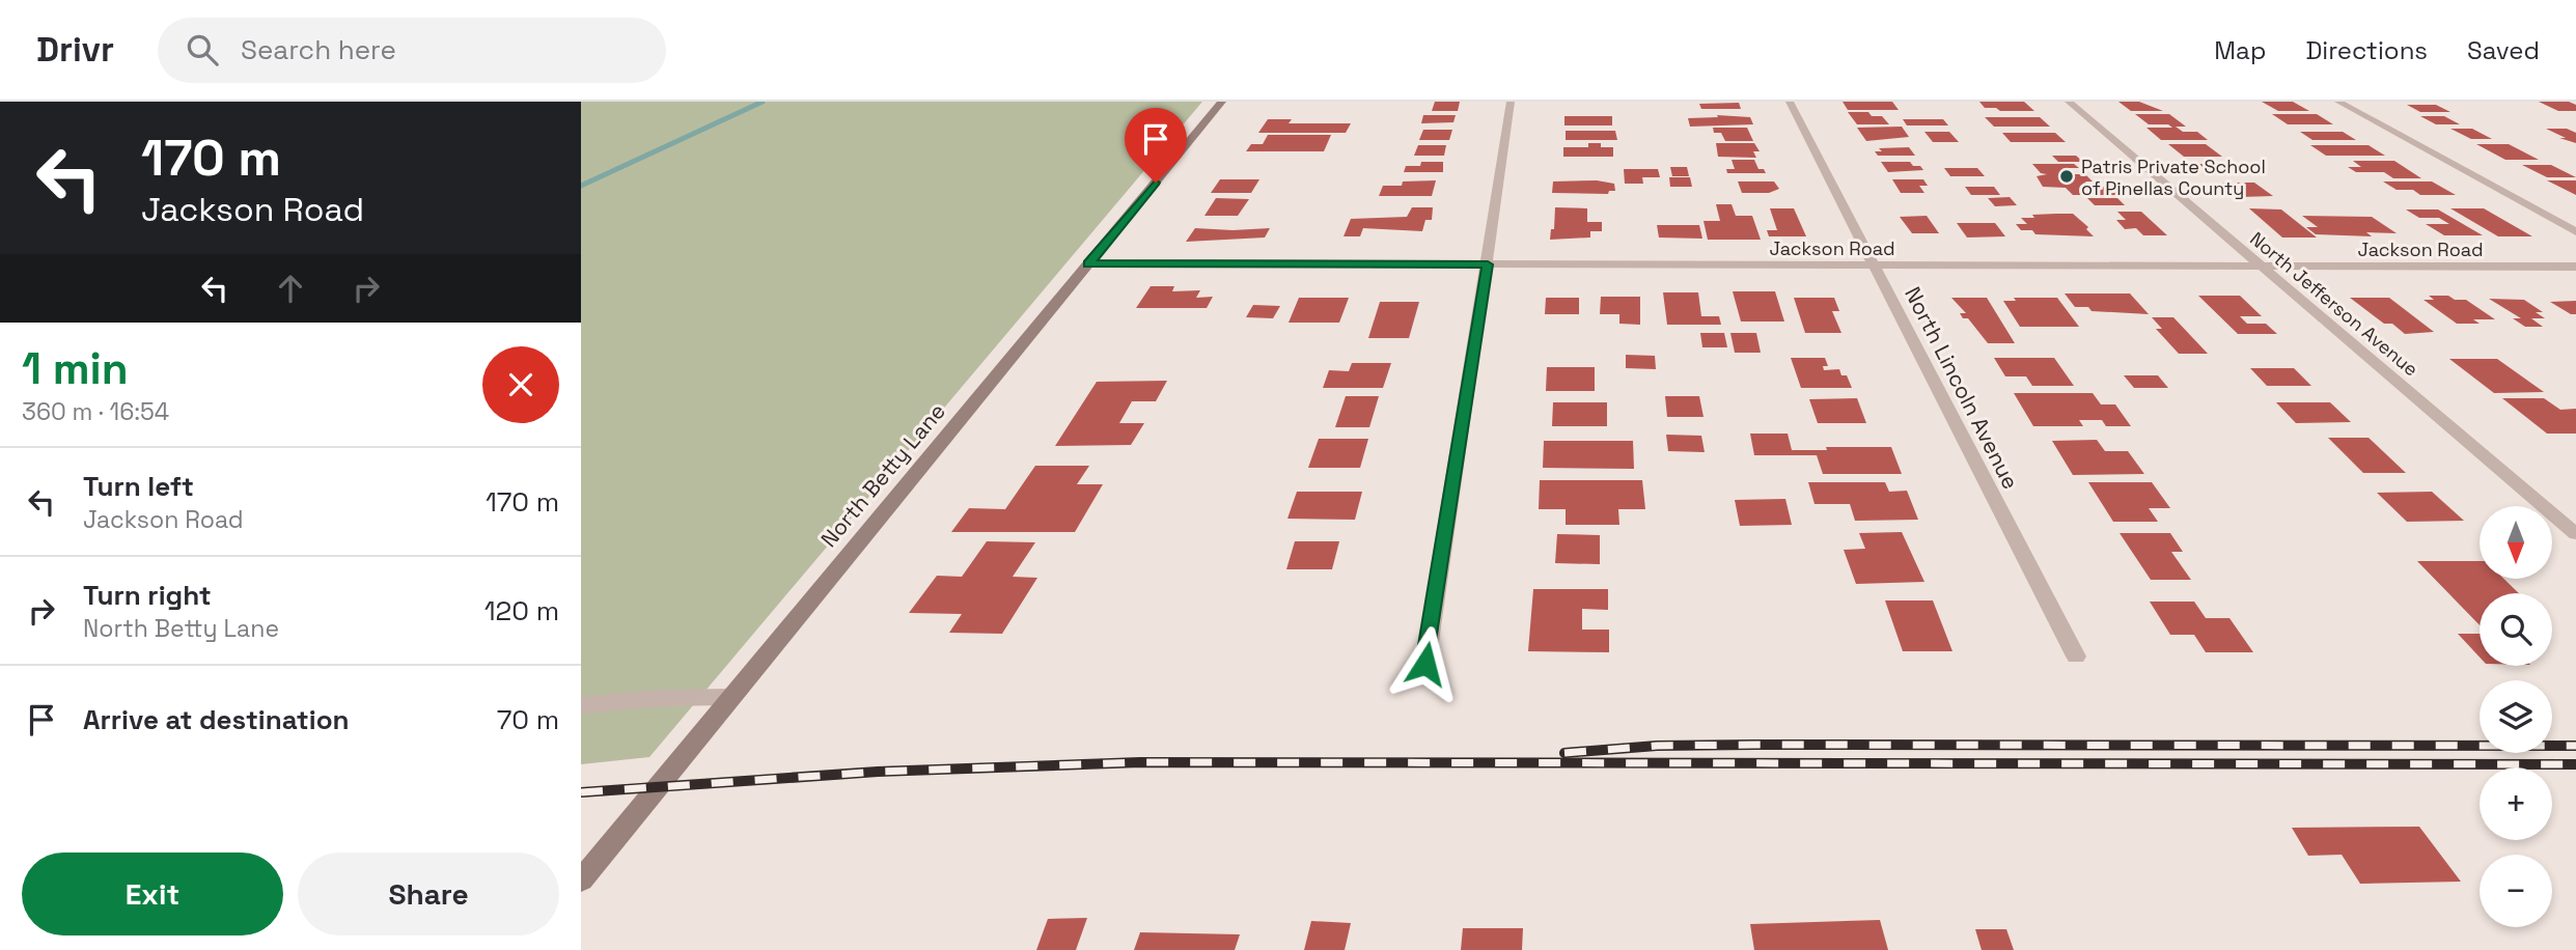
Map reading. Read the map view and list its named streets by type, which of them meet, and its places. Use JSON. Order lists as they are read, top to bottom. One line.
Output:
{"streets":{"street":["Jackson Road","North Jefferson Avenue","North Lincoln Avenue","North Betty Lane"]},"crossings":[["Jackson Road","North Jefferson Avenue"],["Jackson Road","North Lincoln Avenue"],["Jackson Road","North Betty Lane"]],"places":["Patris Private School of Pinellas County"],"north":"bottom","page":{"header":"Drivr","search":"Search here","nav":["Map","Directions","Saved"],"turn":["170 m","Jackson Road"],"heading":["1 min","360 m · 16:54"],"list":[{"name":"Turn left","note":"Jackson Road","value":"170 m"},{"name":"Turn right","note":"North Betty Lane","value":"120 m"},{"name":"Arrive at destination","value":"70 m"}],"map_buttons":["+","−"],"buttons":["Exit","Share"]}}
